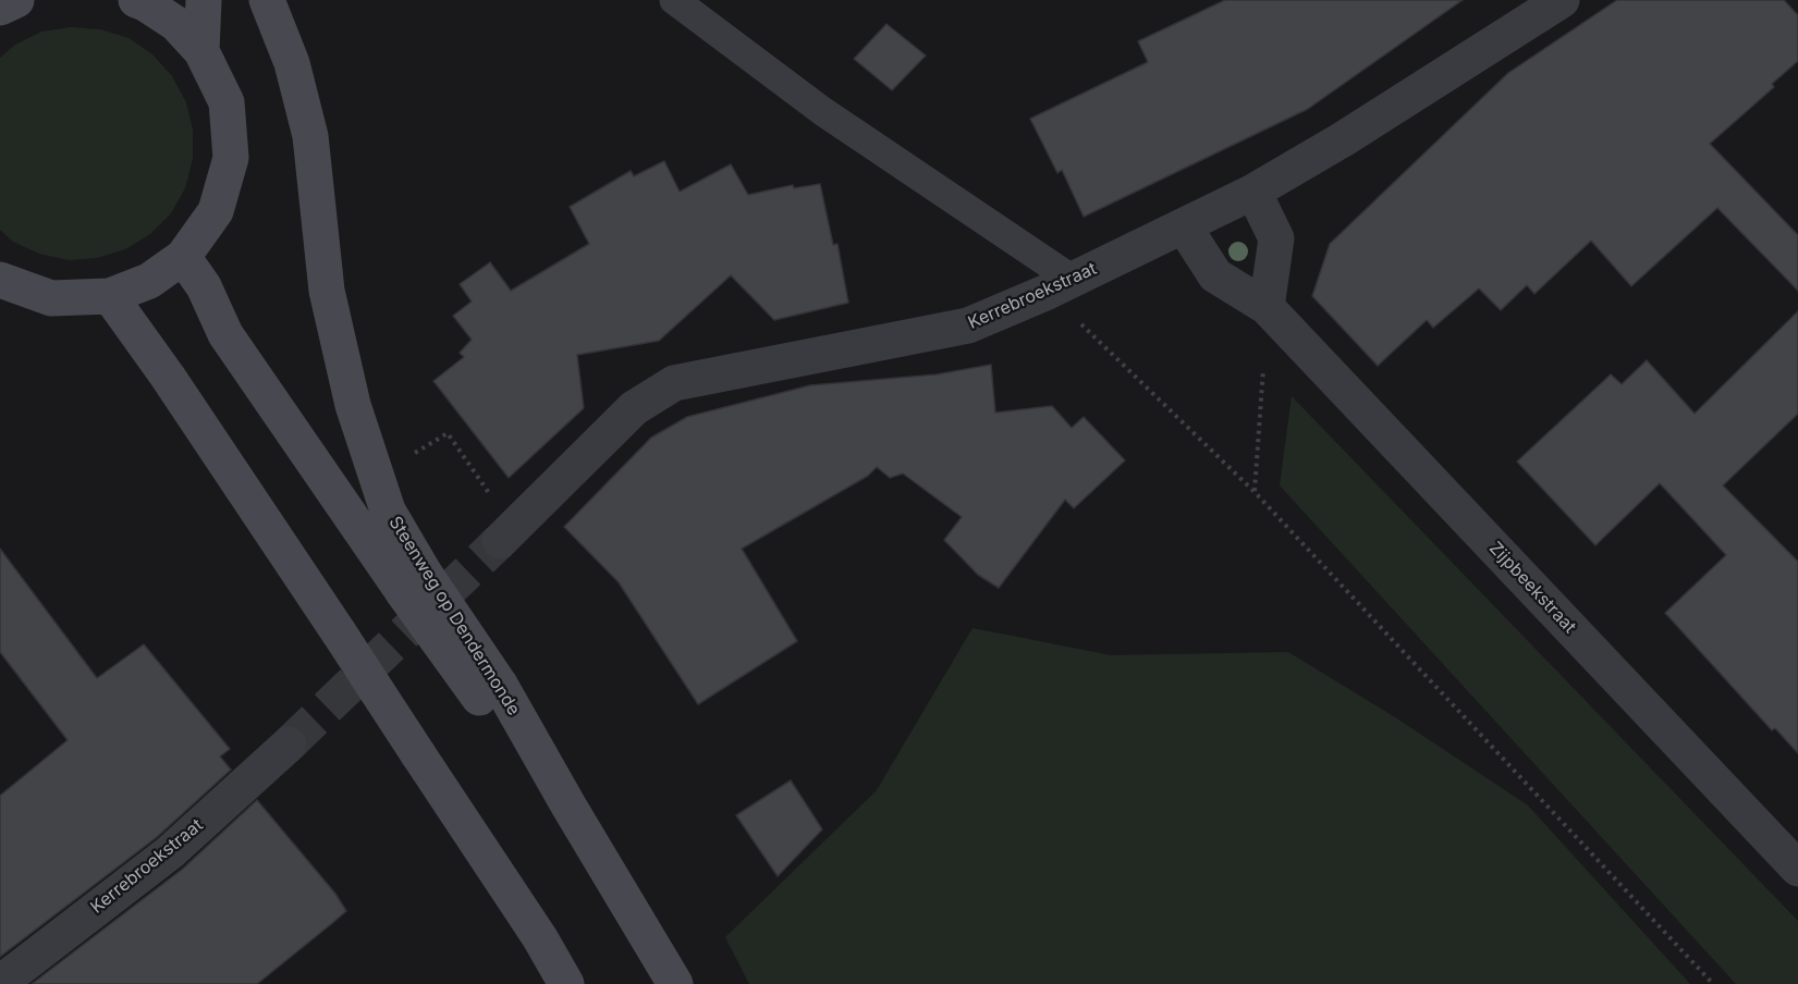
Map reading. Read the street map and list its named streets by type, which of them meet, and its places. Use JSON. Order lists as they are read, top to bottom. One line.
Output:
{"streets":{"main road":["Steenweg op Dendermonde"],"street":["Kerrebroekstraat","Zijpbeekstraat"]},"crossings":[["Kerrebroekstraat","Zijpbeekstraat"]]}
